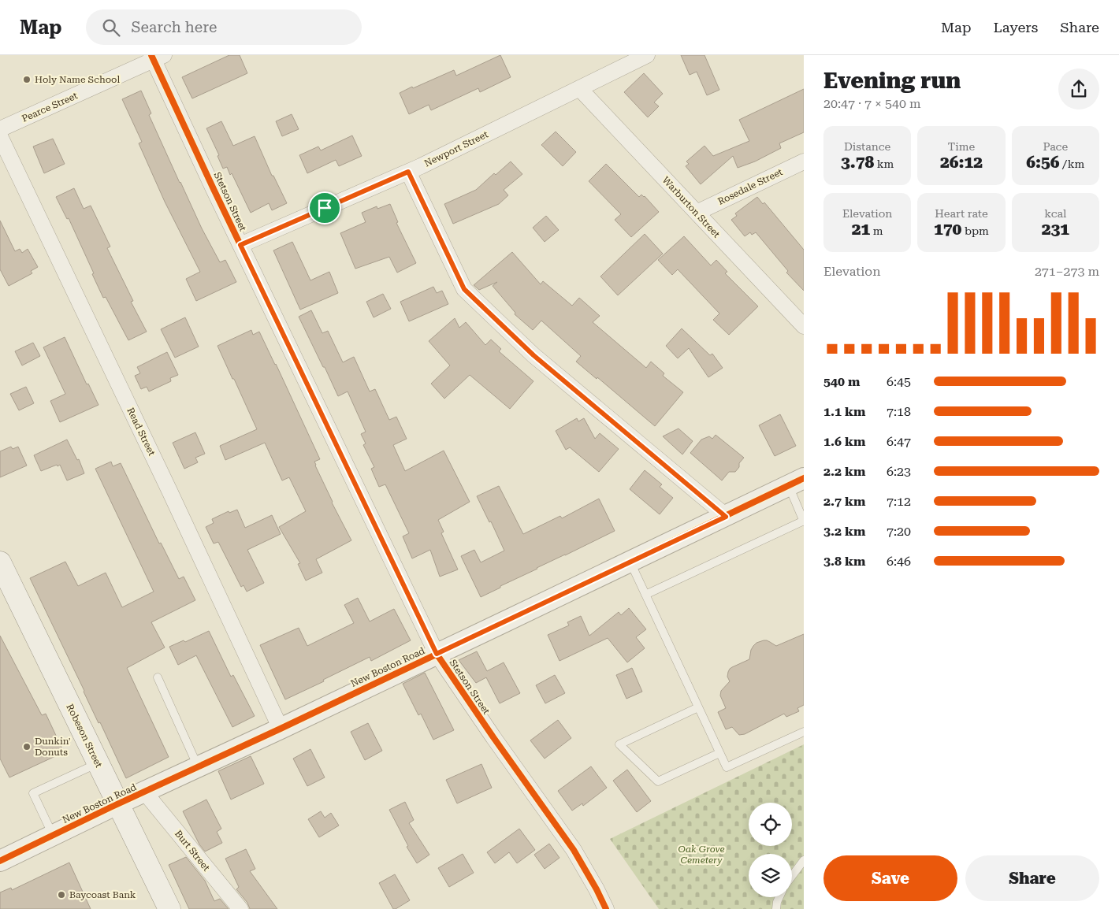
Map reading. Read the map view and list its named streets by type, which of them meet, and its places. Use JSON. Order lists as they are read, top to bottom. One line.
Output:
{"streets":{"main road":["Robeson Street"],"street":["Pearce Street","Newport Street","Rosedale Street","Stetson Street","Warburton Street","Read Street","New Boston Road","Burt Street"]},"crossings":[["Pearce Street","Stetson Street"],["Newport Street","Stetson Street"],["Newport Street","Warburton Street"],["Rosedale Street","Warburton Street"],["Stetson Street","New Boston Road"],["Read Street","New Boston Road"],["New Boston Road","Robeson Street"],["New Boston Road","Burt Street"]],"parks":["Oak Grove Cemetery"],"places":["Holy Name School","Dunkin' Donuts","Baycoast Bank"],"page":{"header":"Map","search":"Search here","nav":["Map","Layers","Share"],"heading":["Evening run","20:47 · 7 × 540 m"],"stats":[["Distance","3.78 km"],["Time","26:12"],["Pace","6:56 /km"],["Elevation","21 m"],["Heart rate","170 bpm"],["kcal","231"]],"chart":["Elevation","271–273 m"],"list":[{"name":"540 m","note":"6:45"},{"name":"1.1 km","note":"7:18"},{"name":"1.6 km","note":"6:47"},{"name":"2.2 km","note":"6:23"},{"name":"2.7 km","note":"7:12"},{"name":"3.2 km","note":"7:20"},{"name":"3.8 km","note":"6:46"}],"buttons":["Save","Share"]}}
